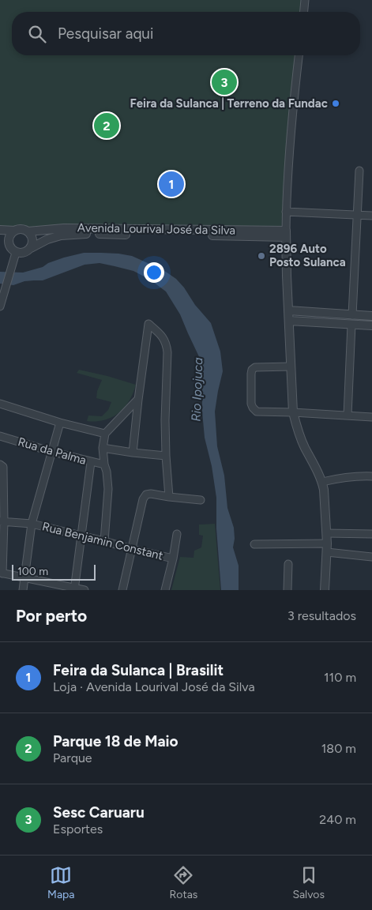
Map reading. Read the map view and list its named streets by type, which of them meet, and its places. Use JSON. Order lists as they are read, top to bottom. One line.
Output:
{"streets":{"street":["Avenida Lourival José da Silva","Rua da Palma","Rua Benjamin Constant"]},"water":["Rio Ipojuca"],"places":["Feira da Sulanca | Terreno da Fundac","2896 Auto Posto Sulanca"],"scale_bar":"100 m","page":{"search":"Pesquisar aqui","pins":["3","2","1"],"scale":"100 m","heading":["Por perto","3 resultados"],"list":[{"mark":"1","name":"Feira da Sulanca | Brasilit","note":"Loja · Avenida Lourival José da Silva","value":"110 m"},{"mark":"2","name":"Parque 18 de Maio","note":"Parque","value":"180 m"},{"mark":"3","name":"Sesc Caruaru","note":"Esportes","value":"240 m"}],"nav":["Mapa","Rotas","Salvos"]}}
